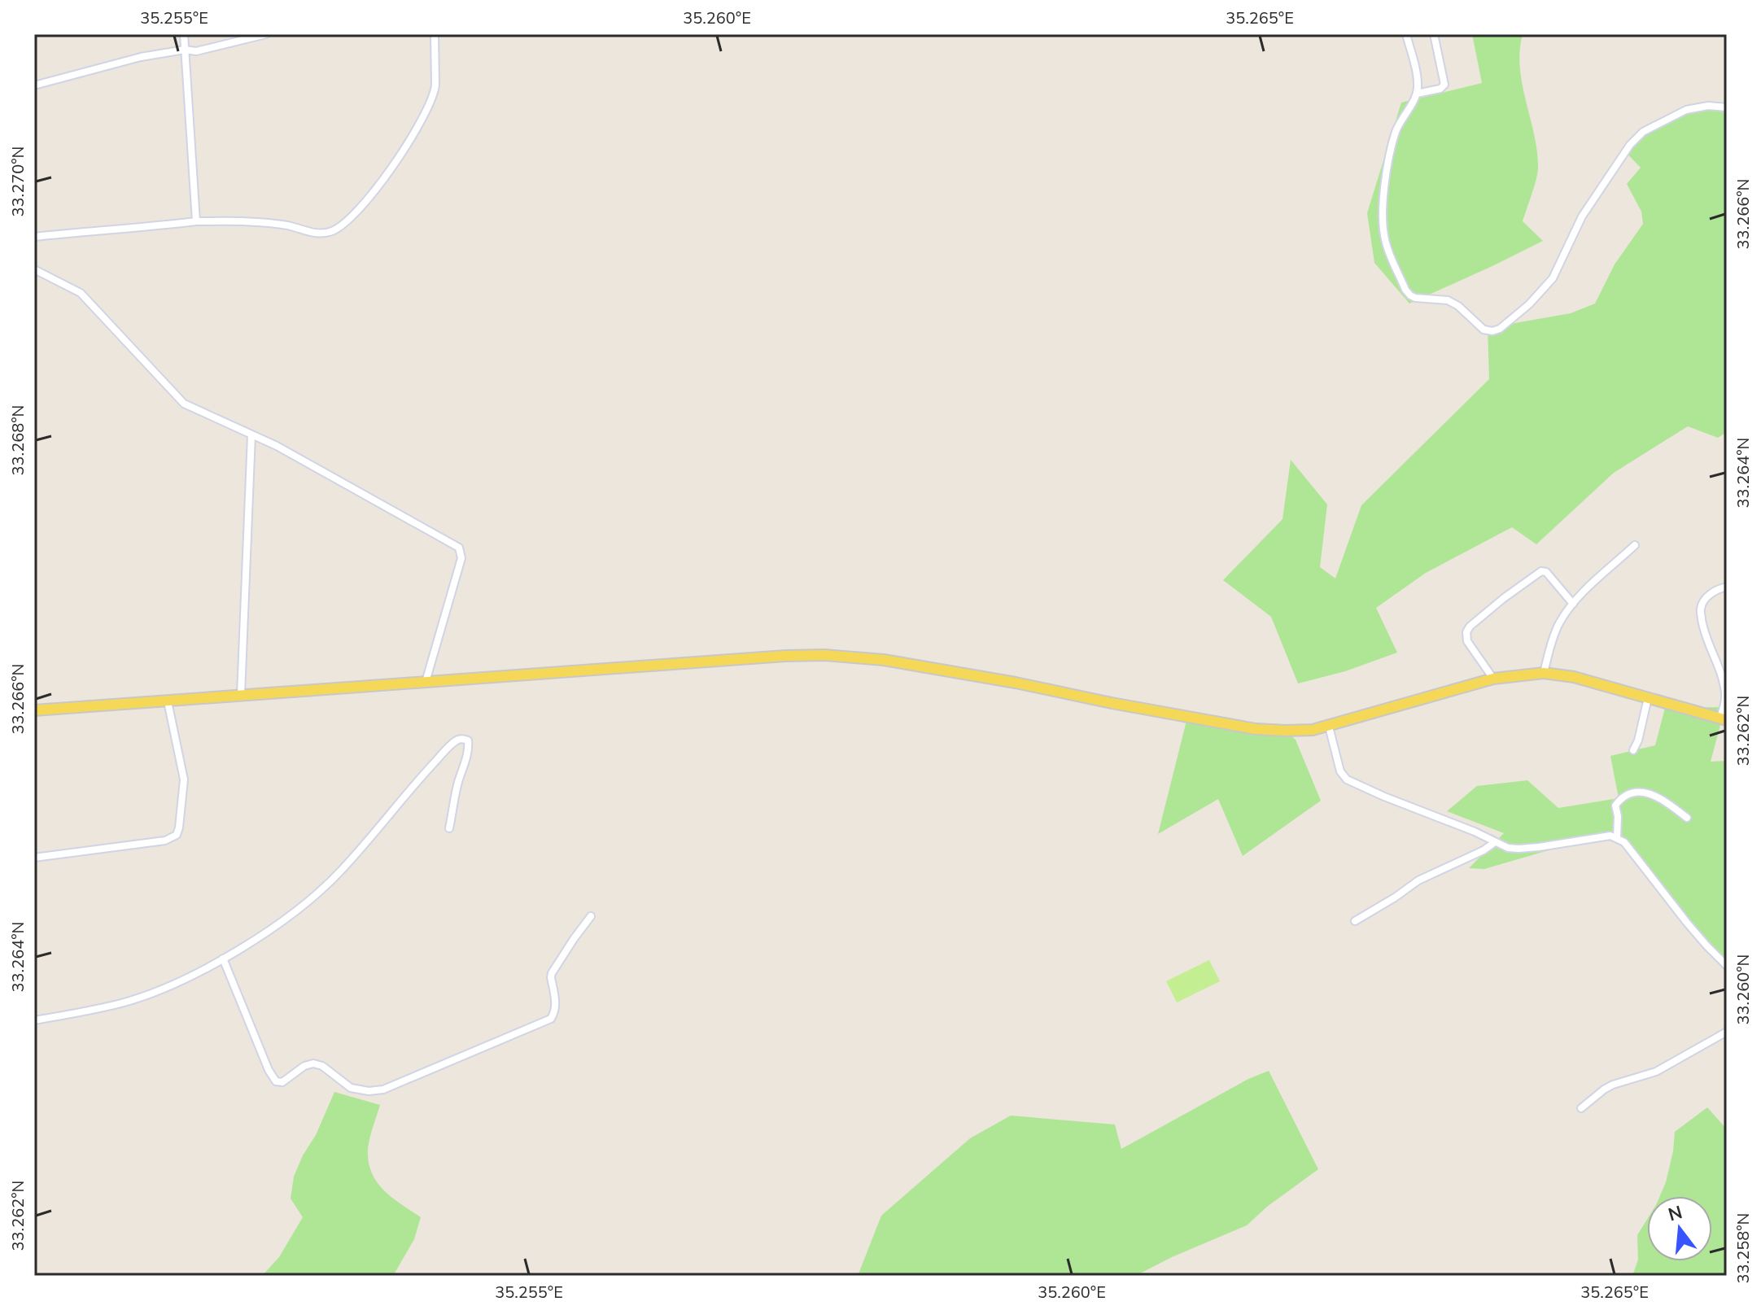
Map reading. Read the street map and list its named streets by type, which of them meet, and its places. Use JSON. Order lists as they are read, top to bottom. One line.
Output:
{"north":"top","coordinates":["35.255°E","35.260°E","35.265°E","33.270°N","33.266°N","33.268°N","33.264°N","33.262°N","33.260°N","33.258°N"]}
